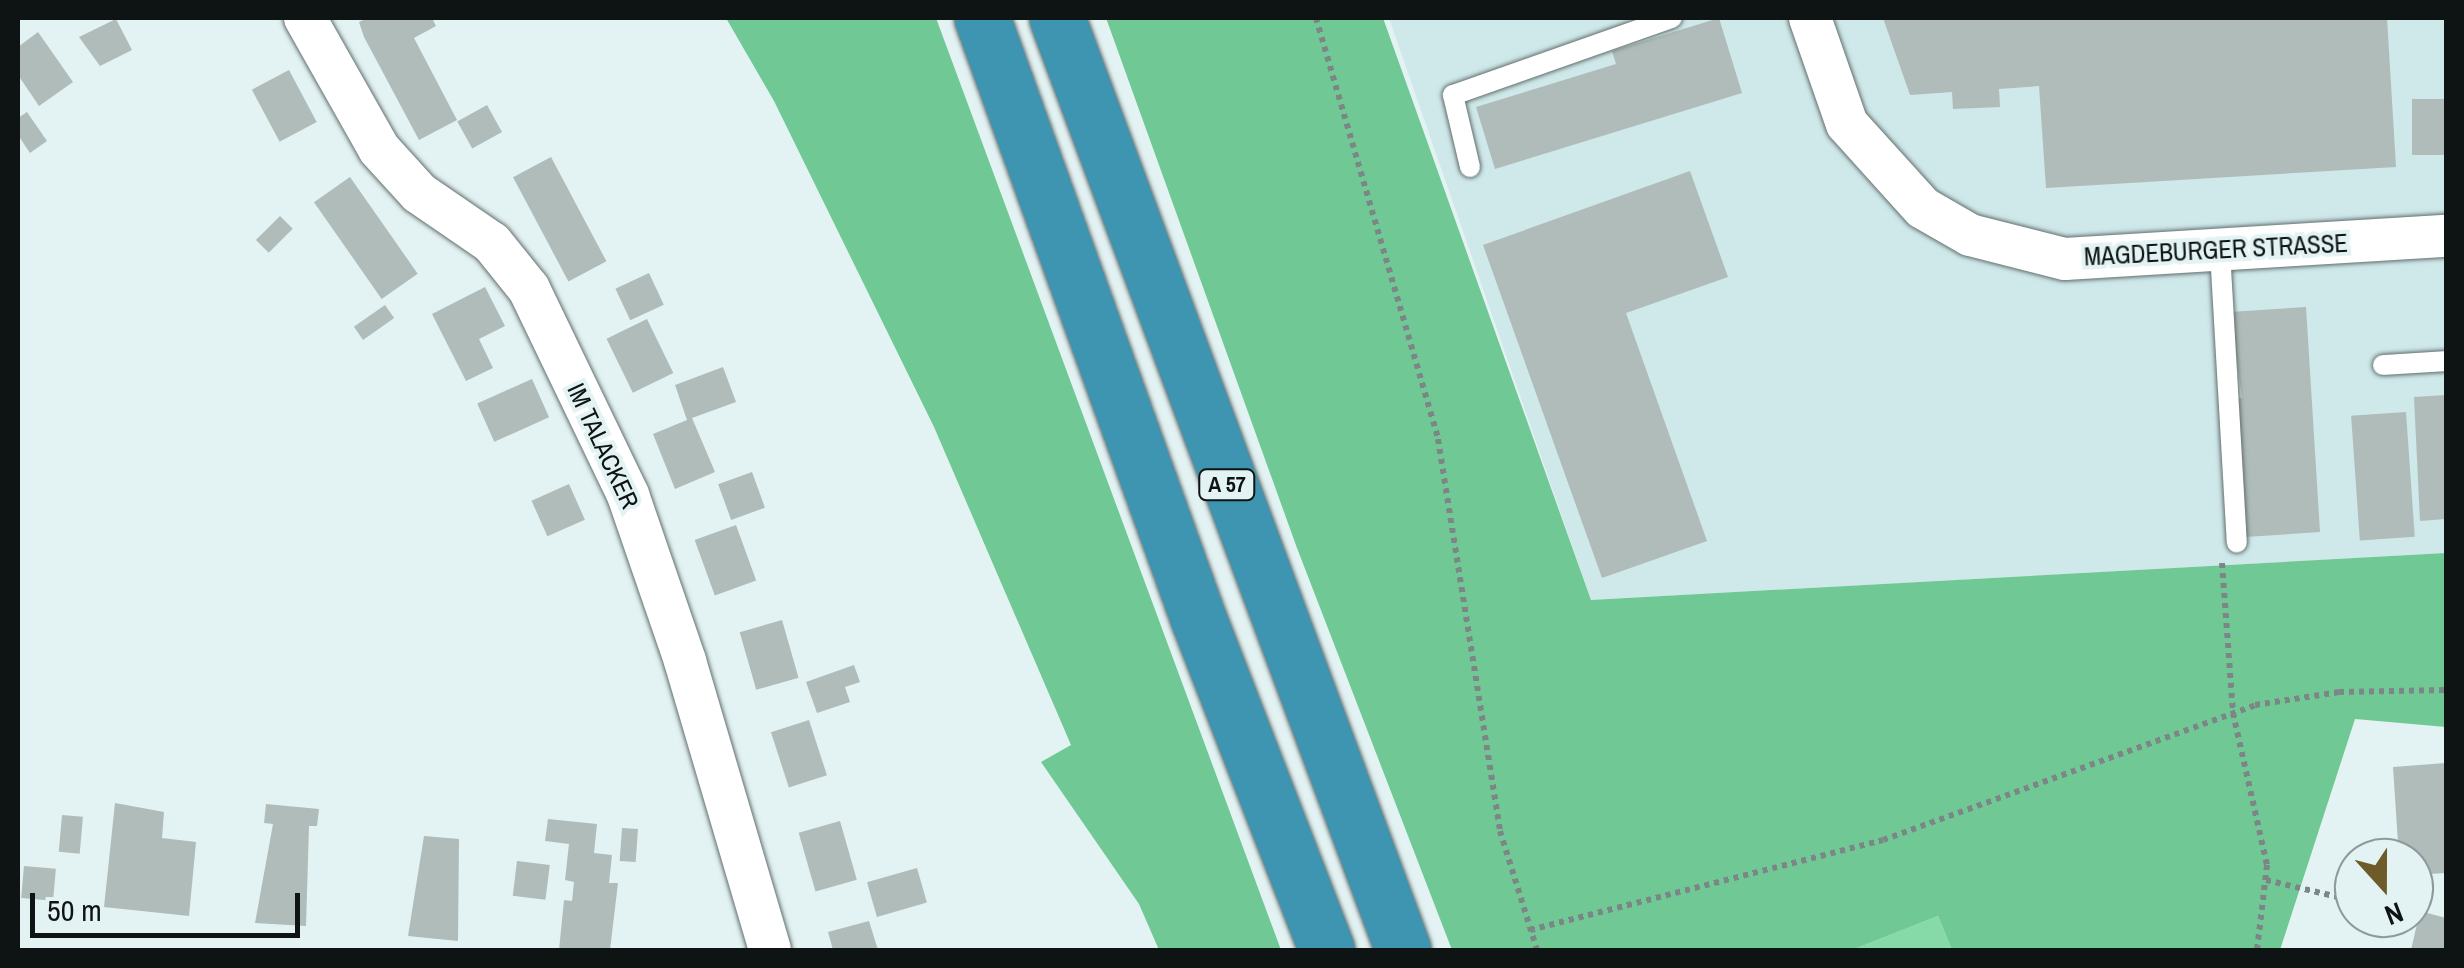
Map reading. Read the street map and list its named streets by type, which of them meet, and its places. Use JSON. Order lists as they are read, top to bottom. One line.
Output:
{"streets":{"highway":["A 57"],"street":["MAGDEBURGER STRASSE","IM TALACKER"]},"scale_bar":"50 m","north":"bottom"}
